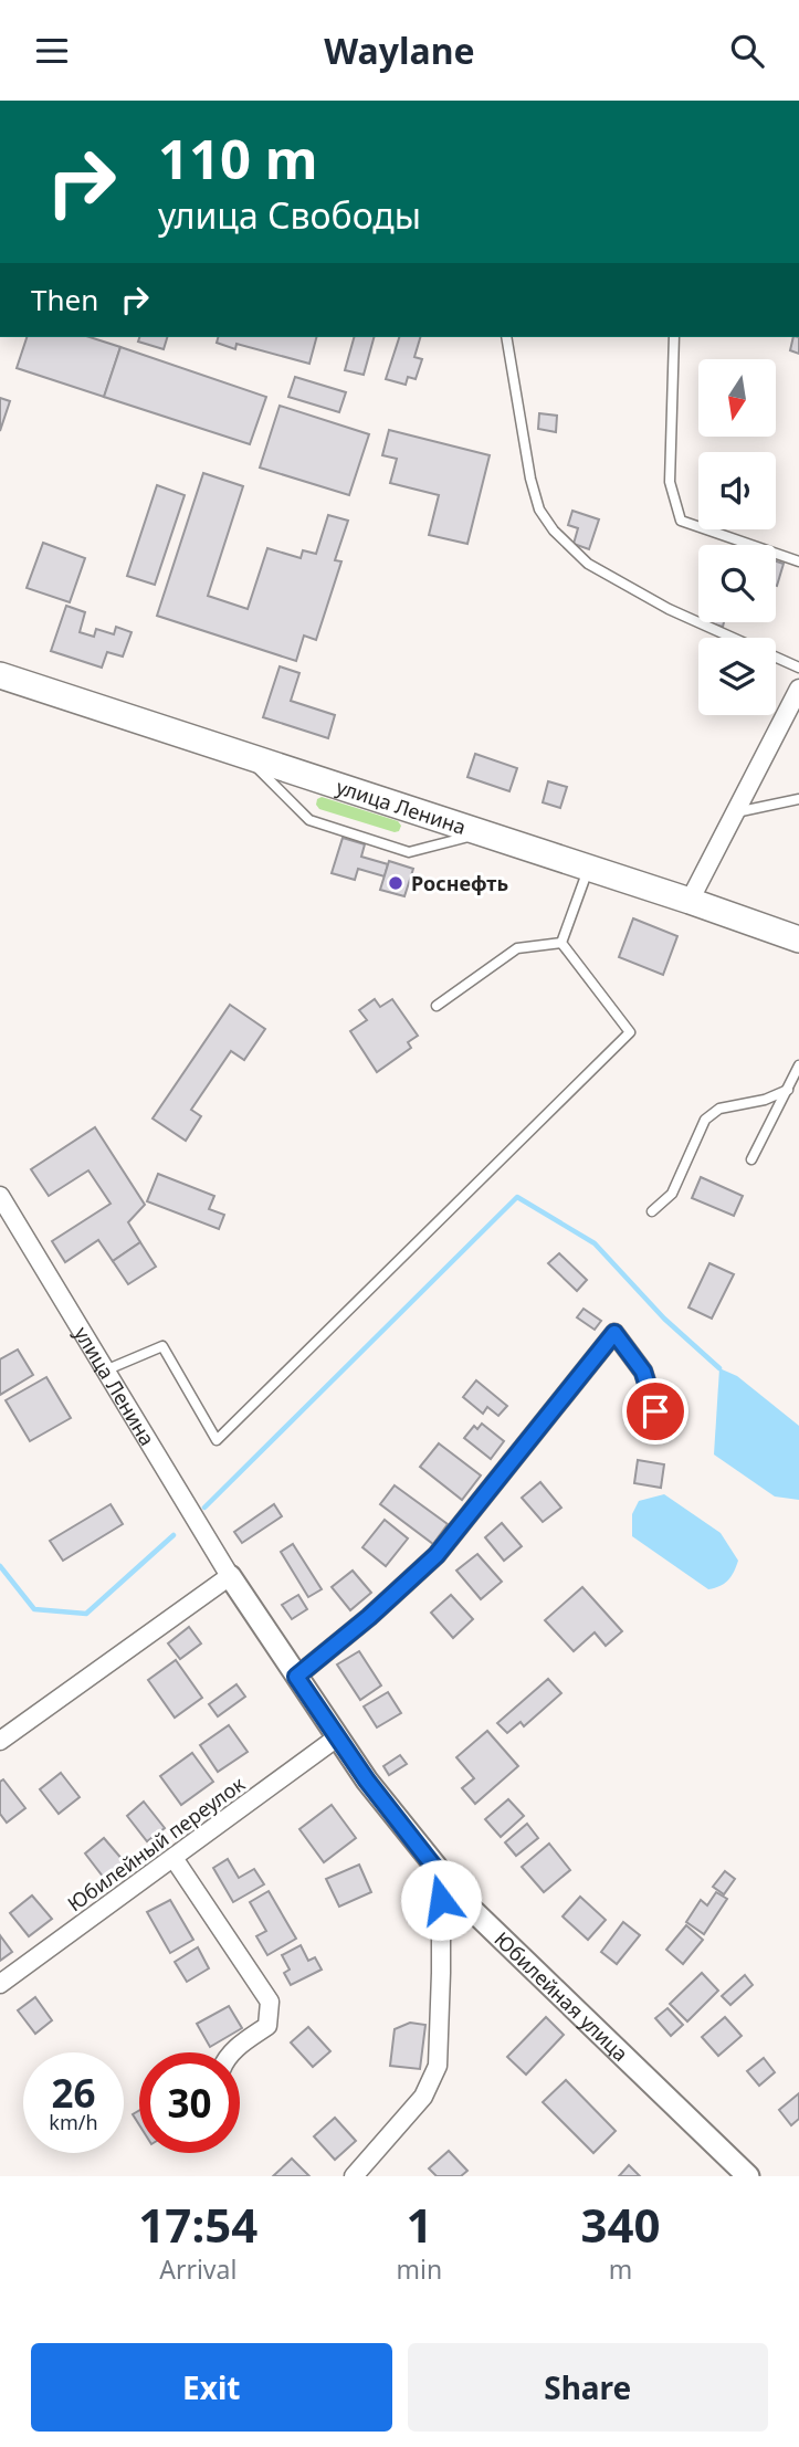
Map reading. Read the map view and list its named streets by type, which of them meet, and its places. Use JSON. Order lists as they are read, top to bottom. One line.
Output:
{"streets":{"main road":["улица Ленина"],"street":["Юбилейный переулок","Юбилейная улица"]},"crossings":[["улица Ленина","Юбилейная улица"],["Юбилейный переулок","Юбилейная улица"]],"places":["Роснефть"],"north":"bottom","page":{"header":"Waylane","turn":["110 m","улица Свободы"],"then":"Then","speed":"26 km/h","limit":"30","eta":["17:54","Arrival","1","min","340","m"],"buttons":["Exit","Share"]}}
